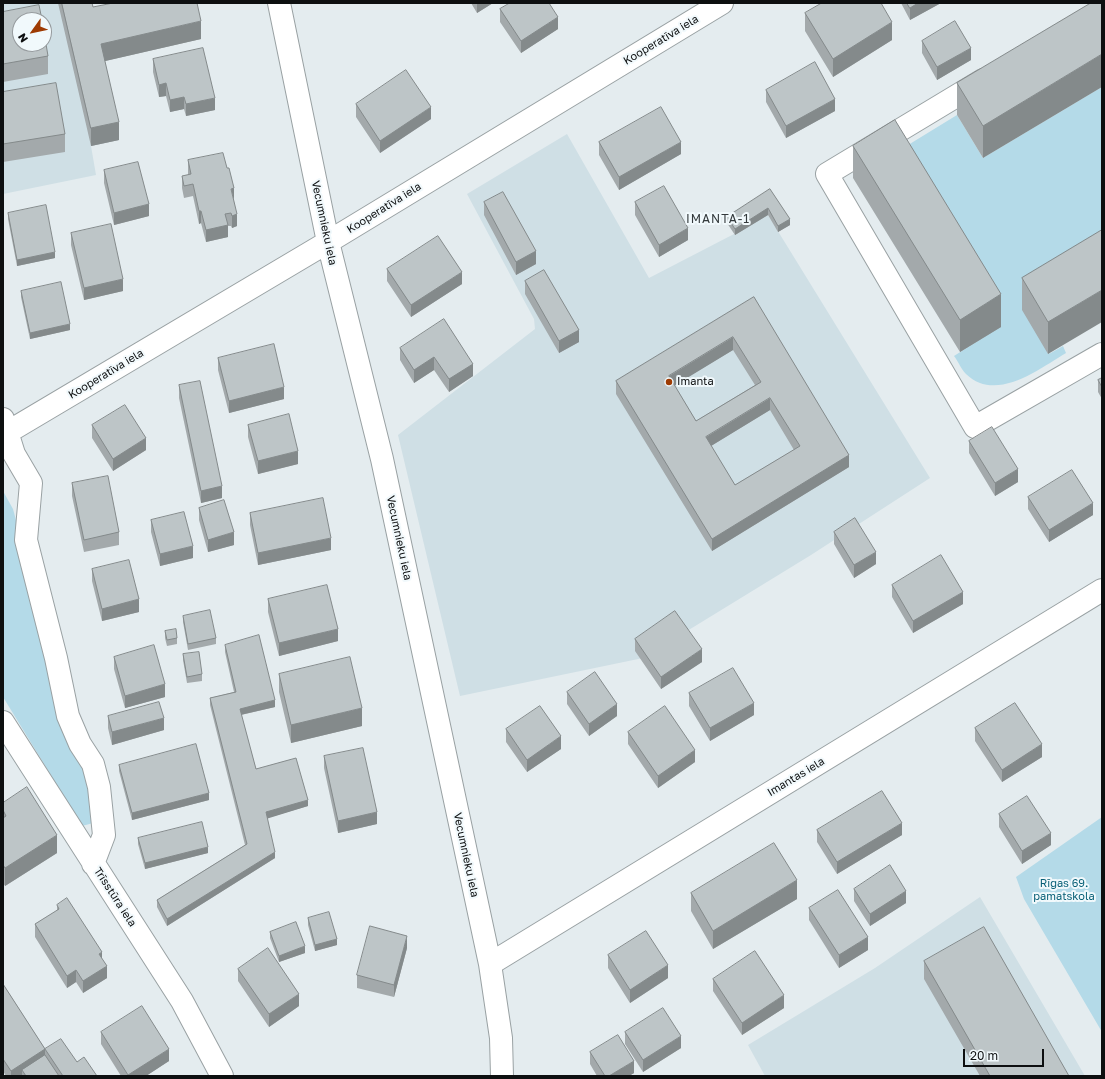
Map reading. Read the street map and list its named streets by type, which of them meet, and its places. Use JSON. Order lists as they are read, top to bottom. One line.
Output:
{"streets":{"street":["Kooperatīva iela","Vecumnieku iela","Imantas iela","Trīsstūra iela"]},"crossings":[["Kooperatīva iela","Vecumnieku iela"],["Vecumnieku iela","Imantas iela"]],"districts":["IMANTA-1"],"parks":["Rīgas 69. pamatskola"],"places":["Imanta"],"scale_bar":"20 m","north":"bottom left"}
